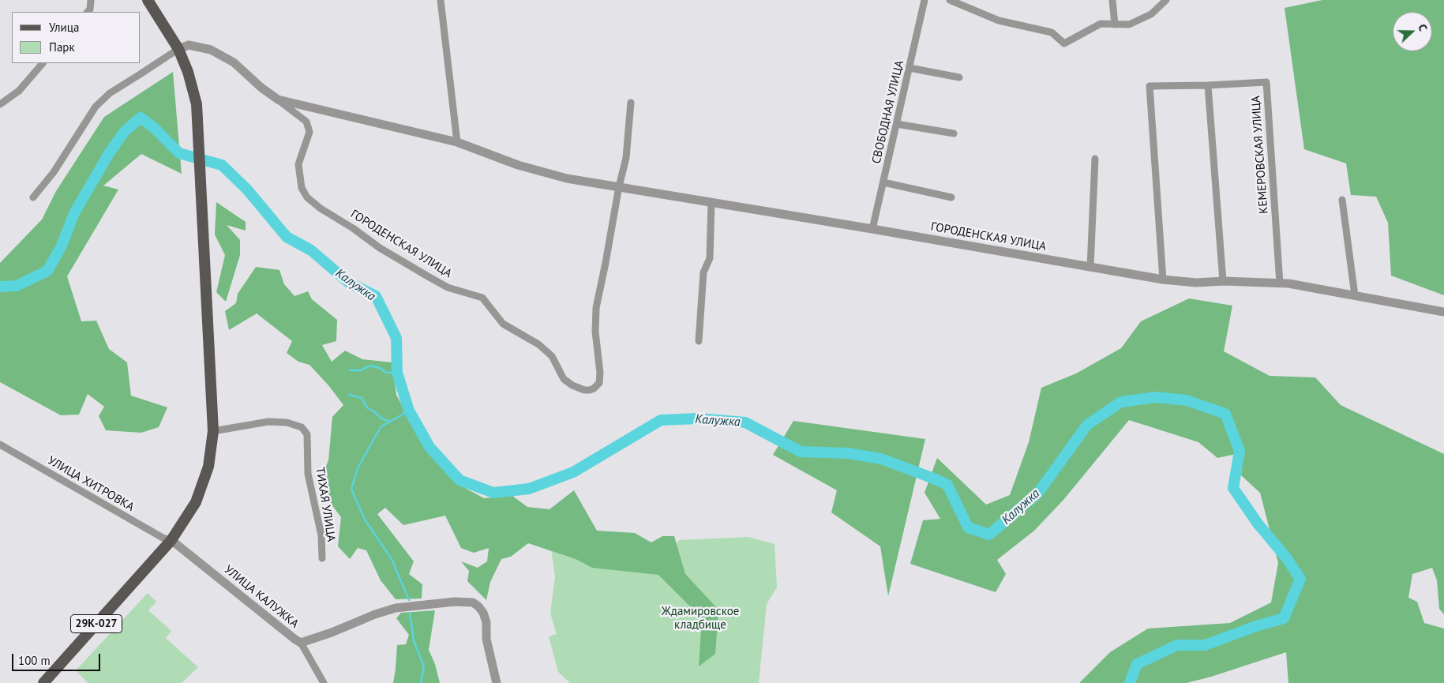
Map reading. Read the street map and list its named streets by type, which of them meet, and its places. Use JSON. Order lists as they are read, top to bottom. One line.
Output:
{"streets":{"main road":["29К-027"],"street":["СВОБОДНАЯ УЛИЦА","КЕМЕРОВСКАЯ УЛИЦА","ГОРОДЕНСКАЯ УЛИЦА","УЛИЦА ХИТРОВКА","ТИХАЯ УЛИЦА","УЛИЦА КАЛУЖКА"]},"crossings":[["СВОБОДНАЯ УЛИЦА","ГОРОДЕНСКАЯ УЛИЦА"],["КЕМЕРОВСКАЯ УЛИЦА","ГОРОДЕНСКАЯ УЛИЦА"],["УЛИЦА ХИТРОВКА","УЛИЦА КАЛУЖКА"],["УЛИЦА ХИТРОВКА","29К-027"],["УЛИЦА КАЛУЖКА","29К-027"]],"water":["Калужка"],"parks":["Ждамировское кладбище"],"legend":["Улица","Парк"],"scale_bar":"100 m","north":"right"}
